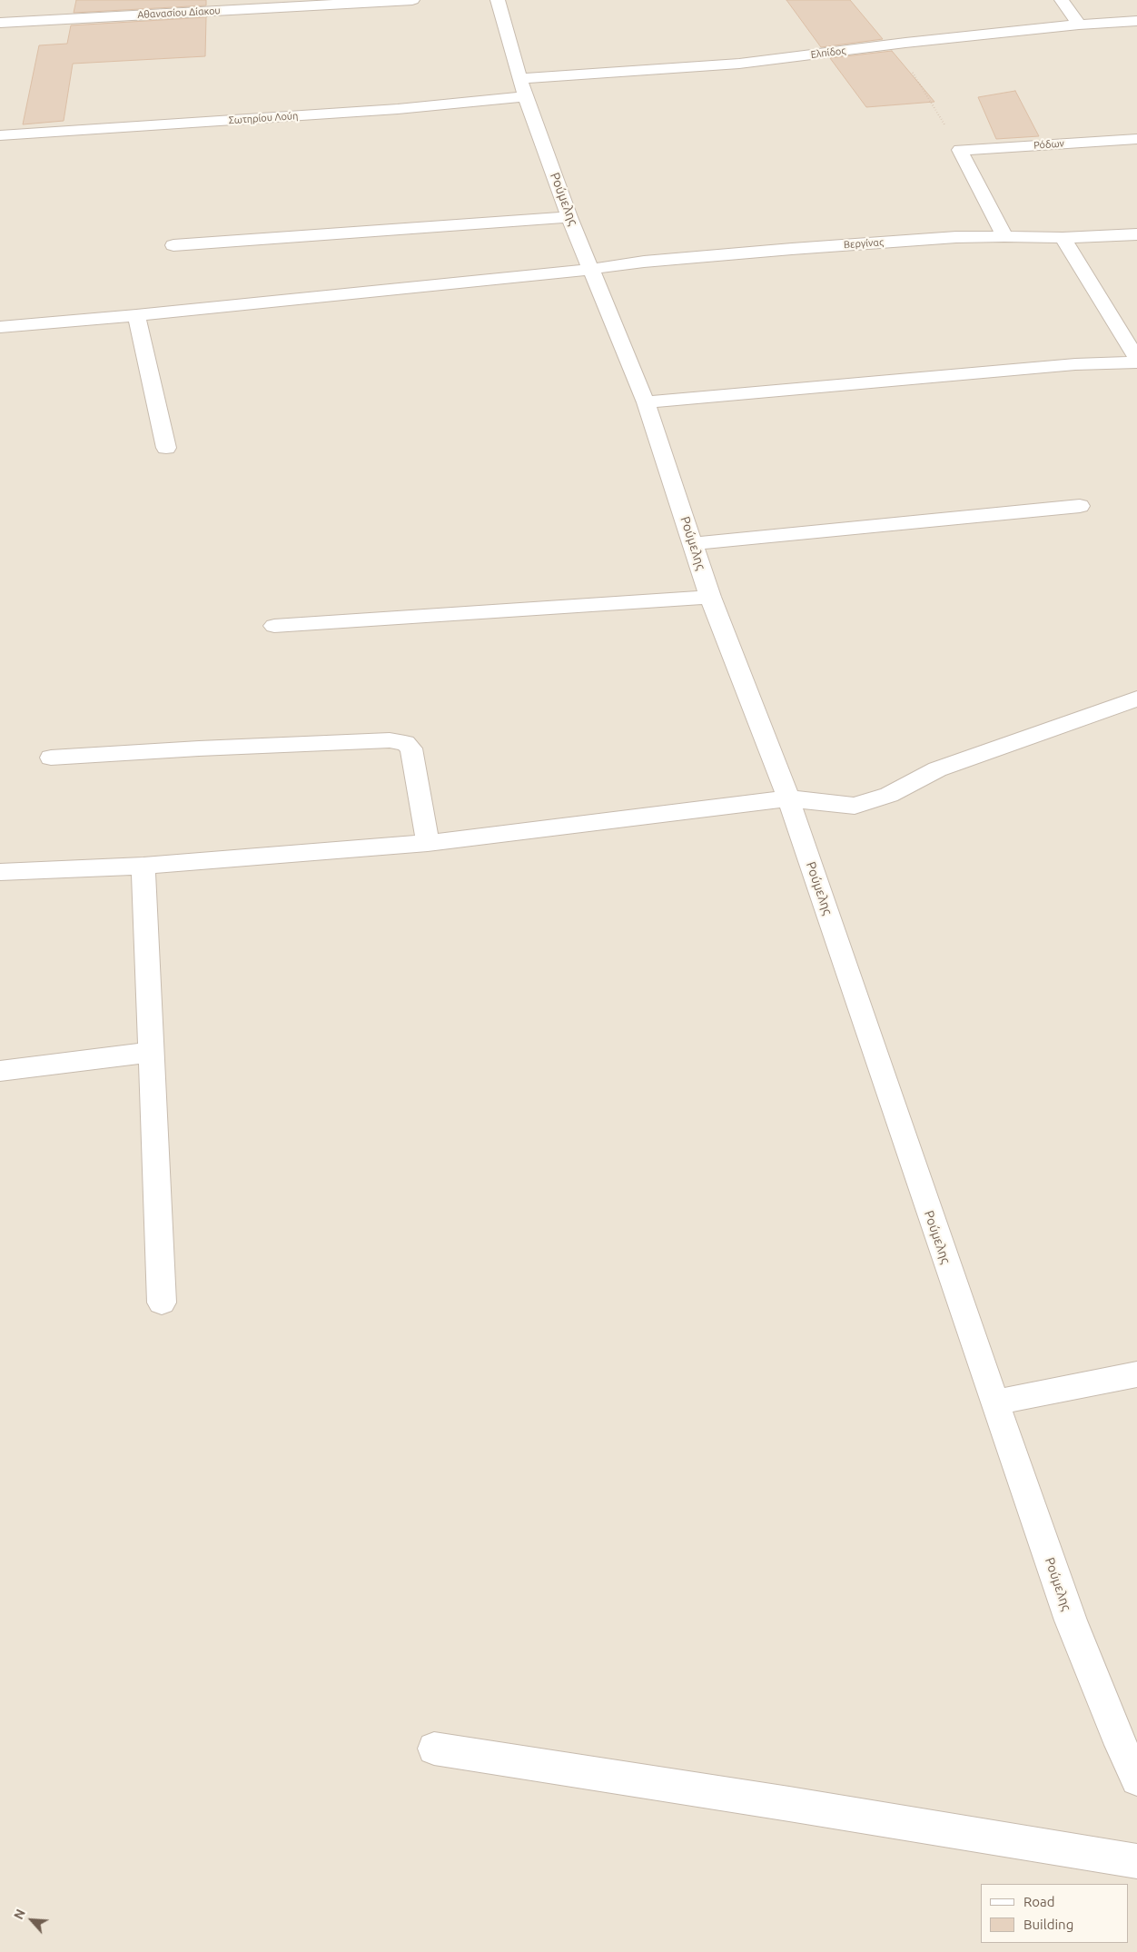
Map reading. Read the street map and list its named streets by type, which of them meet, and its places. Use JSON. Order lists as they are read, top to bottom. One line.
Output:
{"streets":{"street":["Αθανασίου Δίακου","Ελπίδος","Σωτηρίου Λούη","Ρόδων","Ρούμελης","Βεργίνας"]},"crossings":[["Ελπίδος","Σωτηρίου Λούη"],["Ελπίδος","Ρούμελης"],["Σωτηρίου Λούη","Ρούμελης"],["Ρούμελης","Βεργίνας"]],"legend":["Road","Building"],"north":"top left"}
